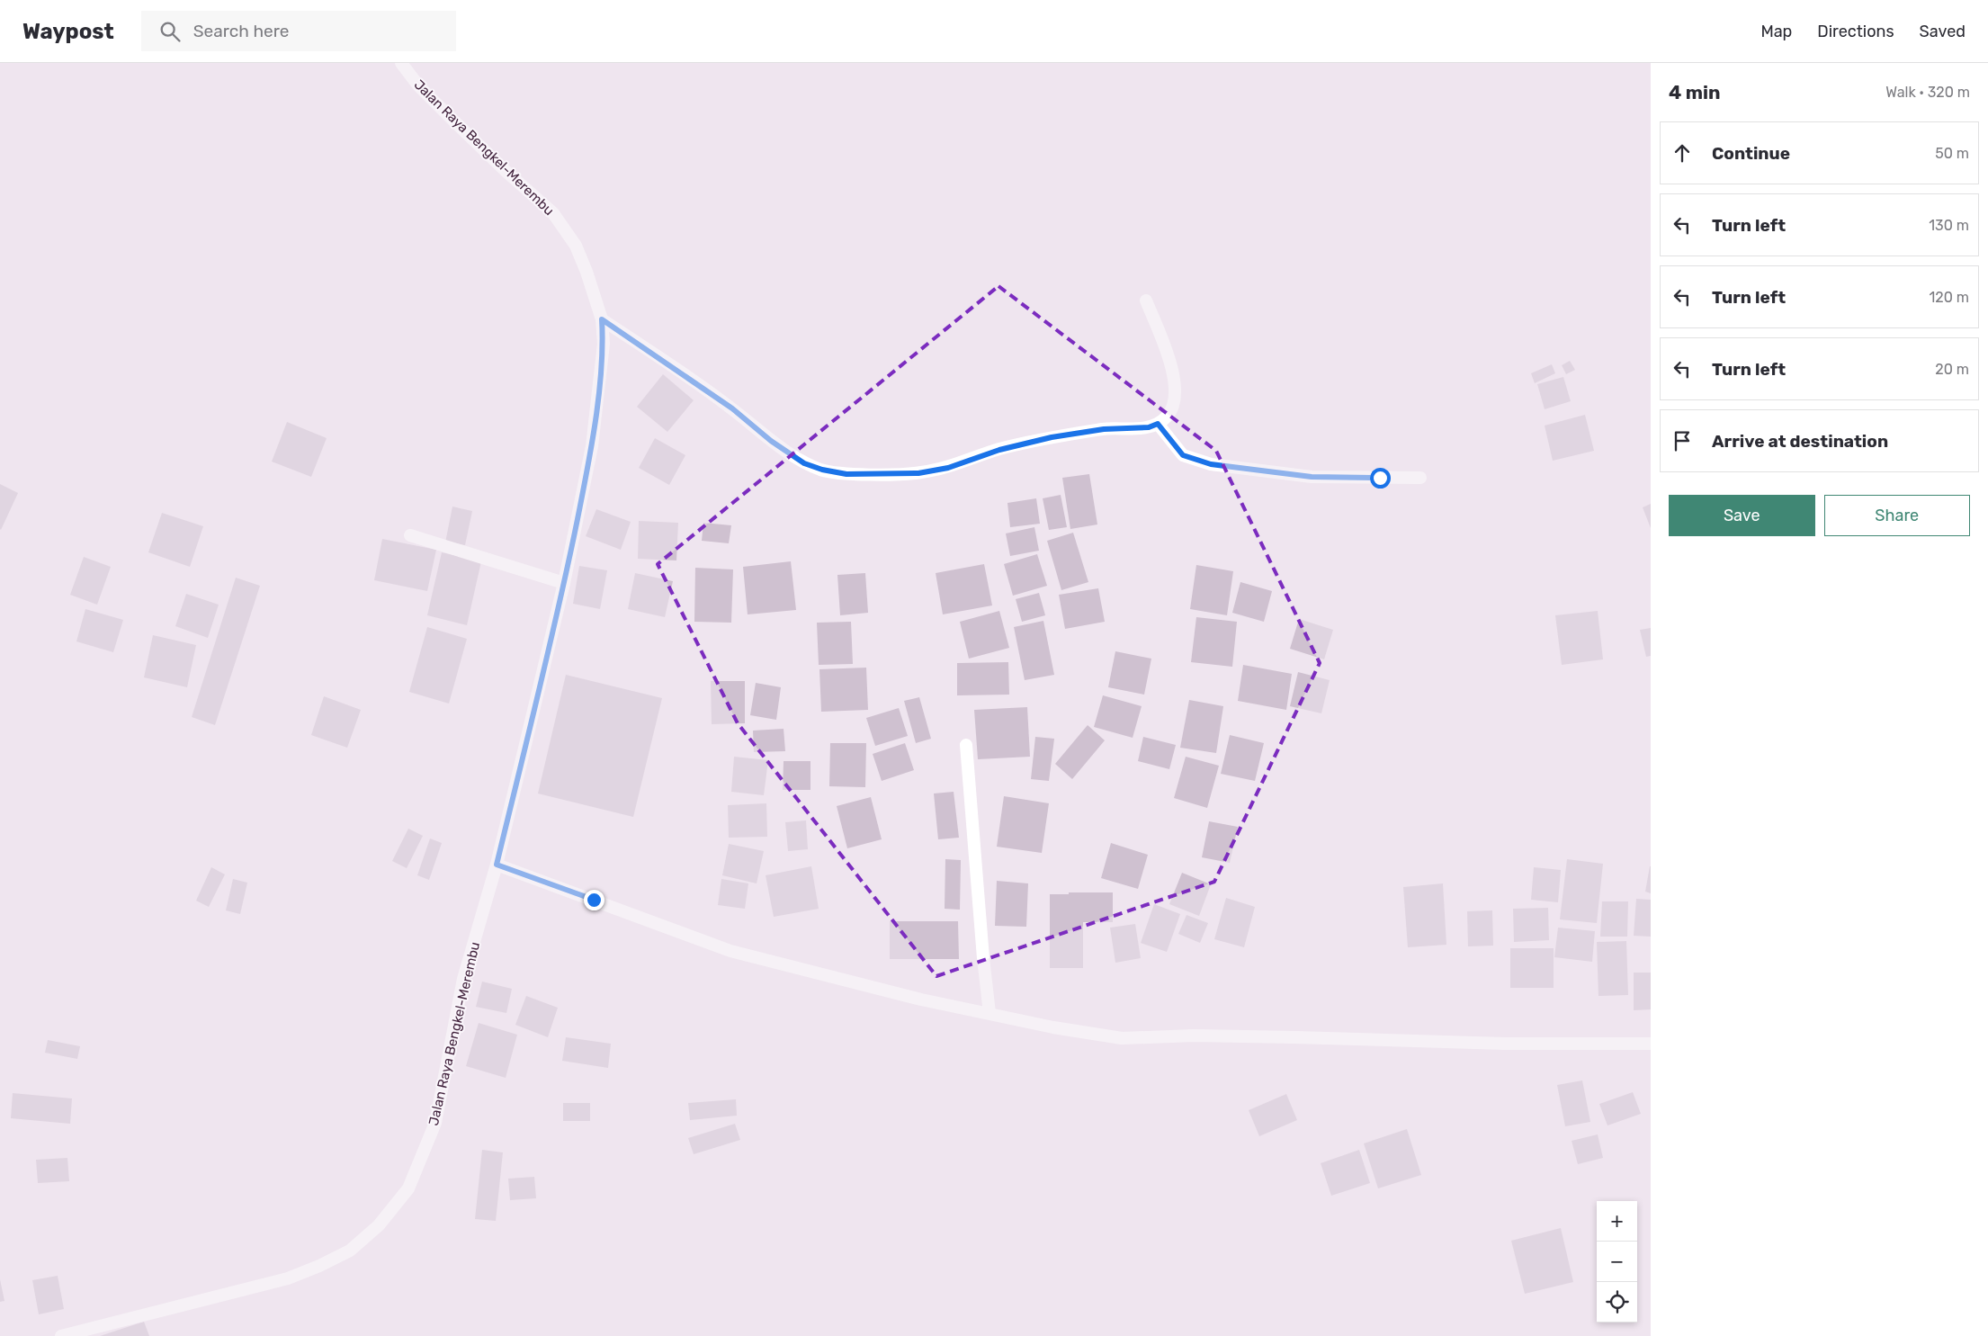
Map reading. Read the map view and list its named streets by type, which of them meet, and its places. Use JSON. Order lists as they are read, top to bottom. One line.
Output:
{"streets":{"street":["Jalan Raya Bengkel-Merembu"]},"page":{"header":"Waypost","search":"Search here","nav":["Map","Directions","Saved"],"heading":["4 min","Walk · 320 m"],"list":[["Continue","50 m"],["Turn left","130 m"],["Turn left","120 m"],["Turn left","20 m"],"Arrive at destination"],"buttons":["Save","Share"],"map_buttons":["+","−"]}}
